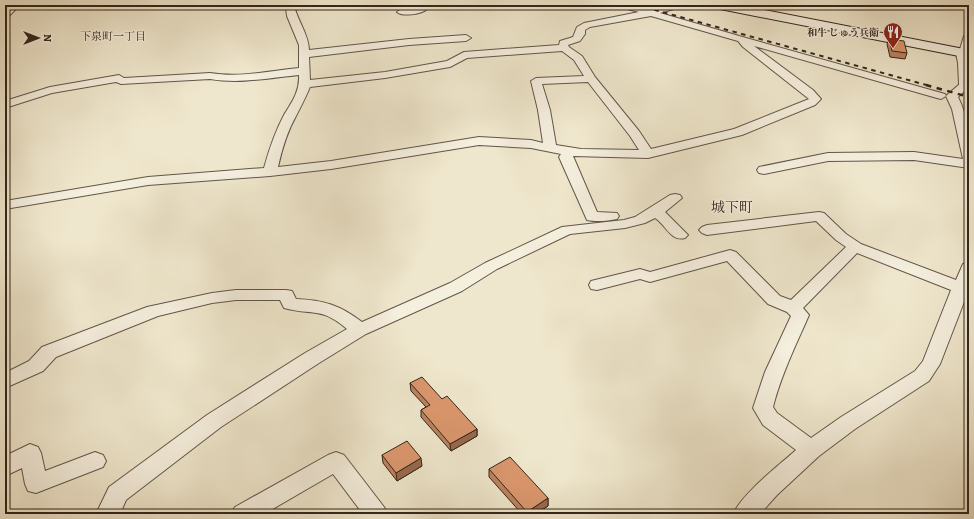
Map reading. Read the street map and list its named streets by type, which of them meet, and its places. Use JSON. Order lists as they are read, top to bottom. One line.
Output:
{"districts":["下泉町一丁目","城下町"],"places":{"restaurant":["和牛 じゅう兵衛"]},"north":"right"}
